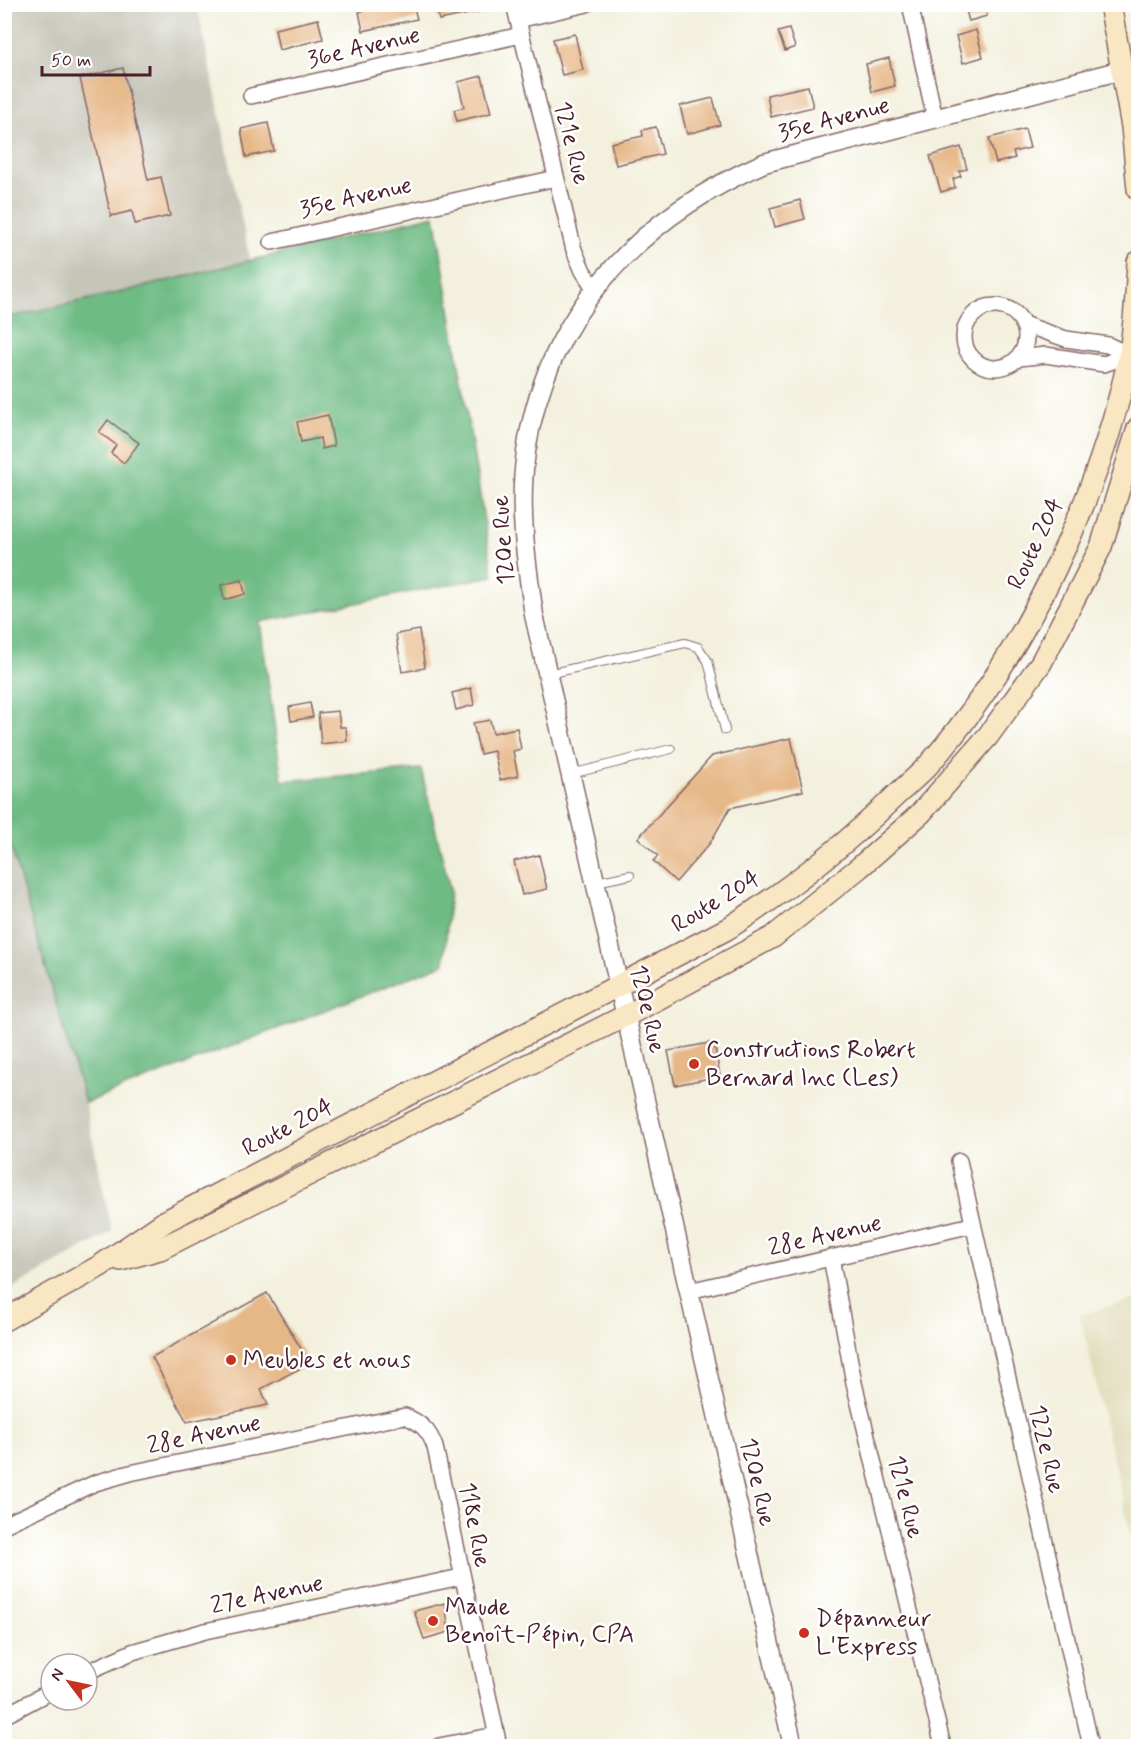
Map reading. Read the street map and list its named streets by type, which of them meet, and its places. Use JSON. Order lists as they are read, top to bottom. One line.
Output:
{"streets":{"main road":["Route 204"],"street":["36e Avenue","35e Avenue","121e Rue","120e Rue","28e Avenue","122e Rue","118e Rue","27e Avenue"]},"crossings":[["36e Avenue","121e Rue"],["35e Avenue","121e Rue"],["35e Avenue","120e Rue"],["121e Rue","120e Rue"],["121e Rue","28e Avenue"],["120e Rue","Route 204"],["120e Rue","28e Avenue"],["28e Avenue","122e Rue"],["28e Avenue","118e Rue"],["118e Rue","27e Avenue"]],"places":["Constructions Robert Bernard Inc (Les)","Meubles et nous","Maude Benoît-Pépin, CPA","Dépanneur L'Express"],"scale_bar":"50 m","north":"top left"}
